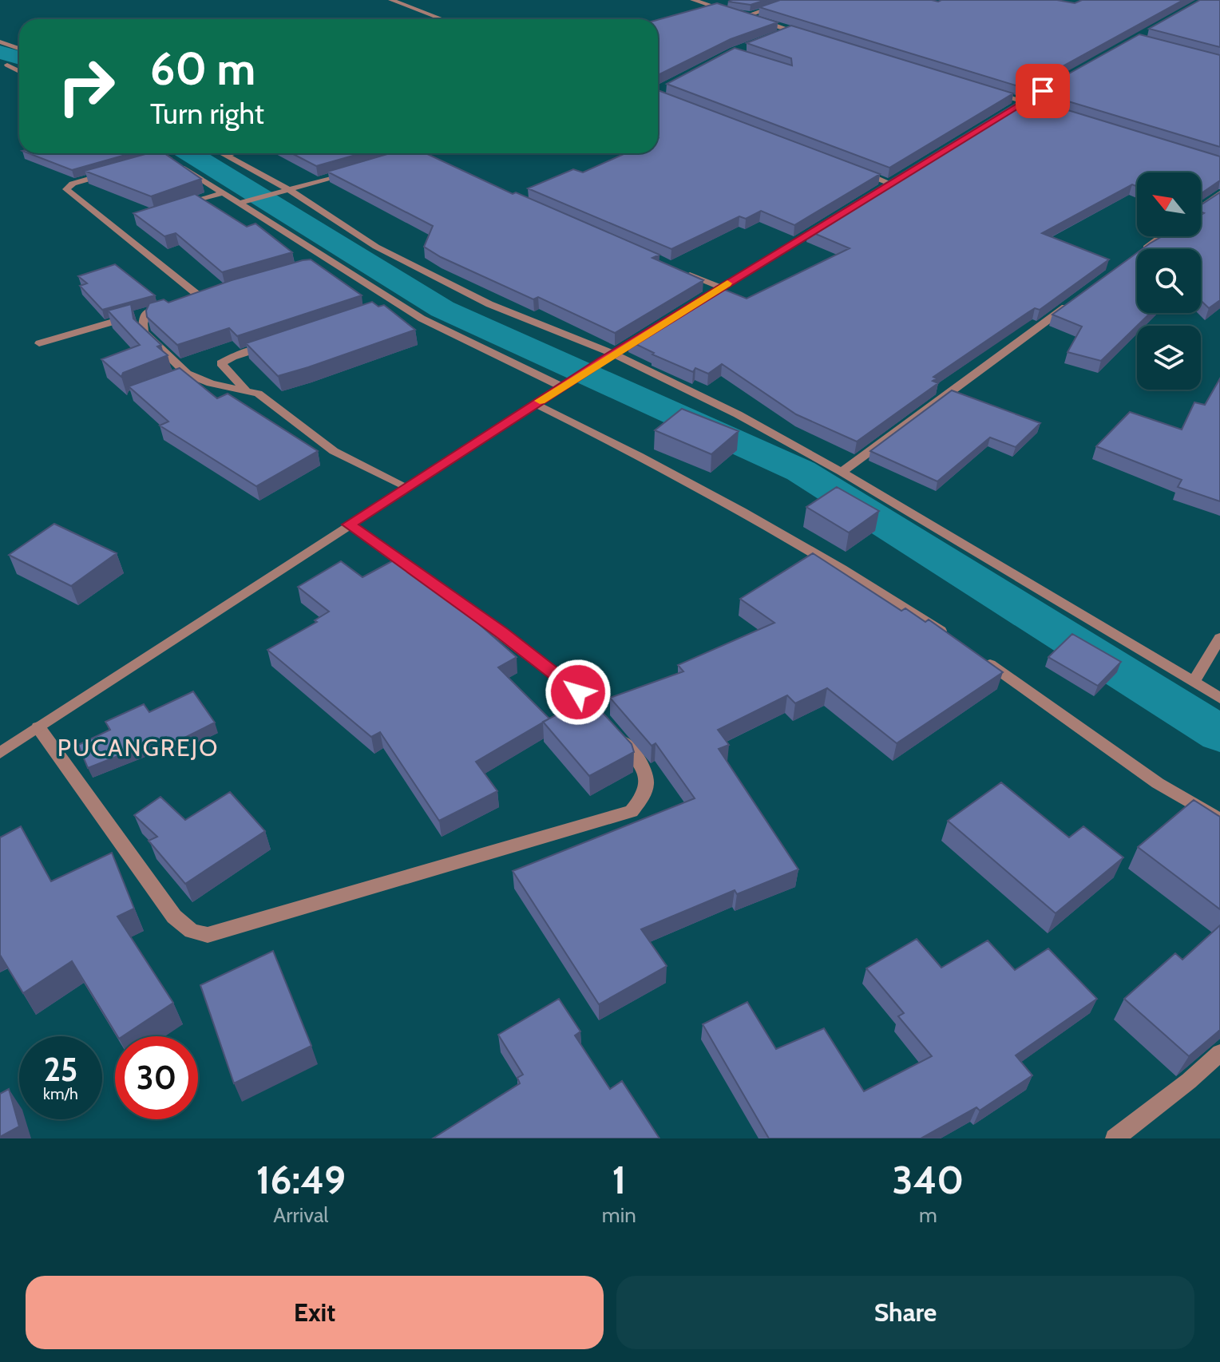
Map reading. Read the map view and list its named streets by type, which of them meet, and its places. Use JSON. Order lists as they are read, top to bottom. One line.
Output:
{"districts":["PUCANGREJO"],"north":"top left","page":{"turn":["60 m","Turn right"],"speed":"25 km/h","limit":"30","eta":["16:49","Arrival","1","min","340","m"],"buttons":["Exit","Share"]}}
